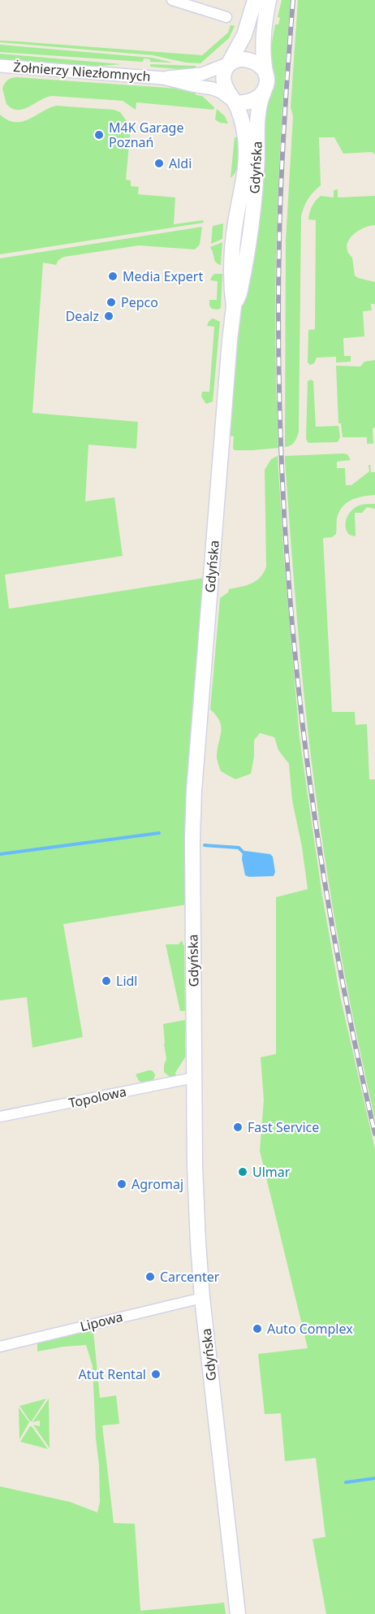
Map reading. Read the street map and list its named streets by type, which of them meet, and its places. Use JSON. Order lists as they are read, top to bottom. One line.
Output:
{"streets":{"main road":["Gdyńska"],"street":["Żołnierzy Niezłomnych","Topolowa","Lipowa"]},"crossings":[["Żołnierzy Niezłomnych","Gdyńska"],["Gdyńska","Topolowa"],["Gdyńska","Lipowa"]],"places":["M4K Garage Poznań","Aldi","Media Expert","Pepco","Dealz","Lidl","Fast Service","Ulmar","Agromaj","Carcenter","Auto Complex","Atut Rental"]}
